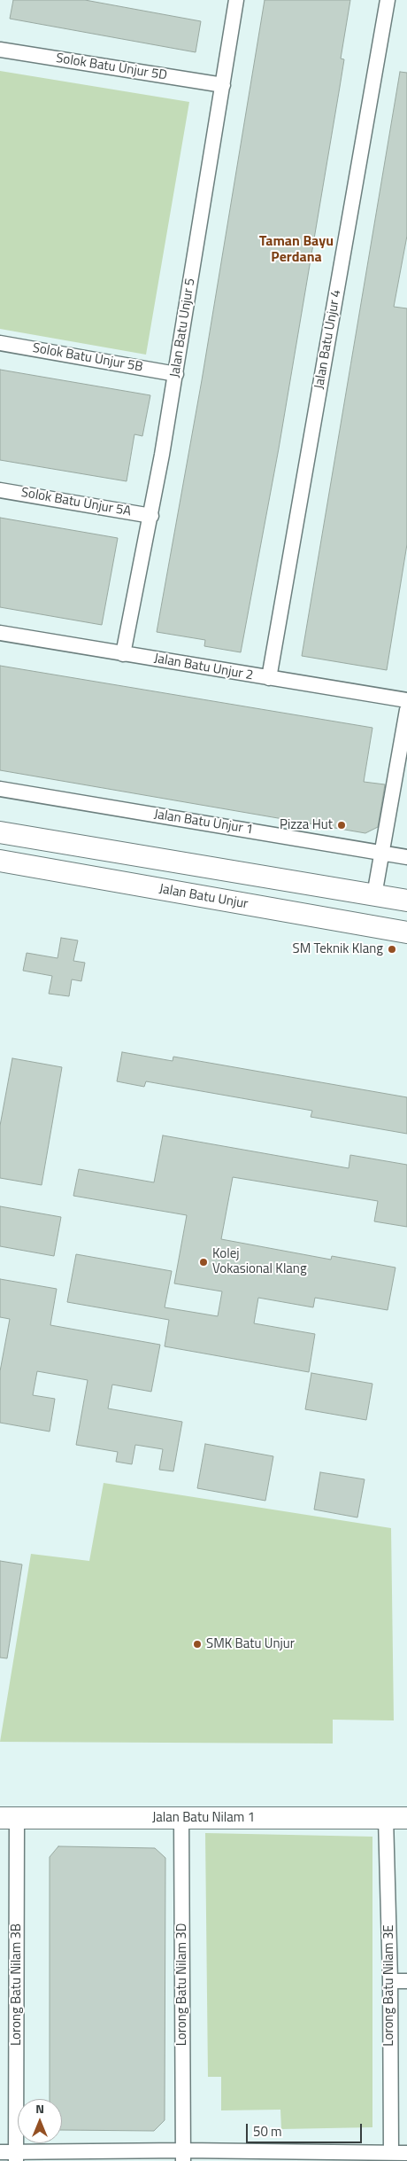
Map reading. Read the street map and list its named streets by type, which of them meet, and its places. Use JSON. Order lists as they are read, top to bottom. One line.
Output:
{"streets":{"main road":["Jalan Batu Unjur","Jalan Batu Nilam 1"],"street":["Solok Batu Unjur 5D","Jalan Batu Unjur 5","Jalan Batu Unjur 4","Solok Batu Unjur 5B","Solok Batu Unjur 5A","Jalan Batu Unjur 2","Jalan Batu Unjur 1","Lorong Batu Nilam 3B","Lorong Batu Nilam 3D","Lorong Batu Nilam 3E"]},"crossings":[["Solok Batu Unjur 5D","Jalan Batu Unjur 5"],["Jalan Batu Unjur 5","Solok Batu Unjur 5B"],["Jalan Batu Unjur 5","Solok Batu Unjur 5A"],["Jalan Batu Unjur 5","Jalan Batu Unjur 2"],["Jalan Batu Unjur 4","Jalan Batu Unjur 2"],["Jalan Batu Nilam 1","Lorong Batu Nilam 3B"],["Jalan Batu Nilam 1","Lorong Batu Nilam 3D"],["Jalan Batu Nilam 1","Lorong Batu Nilam 3E"]],"districts":["Taman Bayu Perdana"],"places":["Pizza Hut","SM Teknik Klang","Kolej Vokasional Klang","SMK Batu Unjur"],"scale_bar":"50 m","north":"top"}
